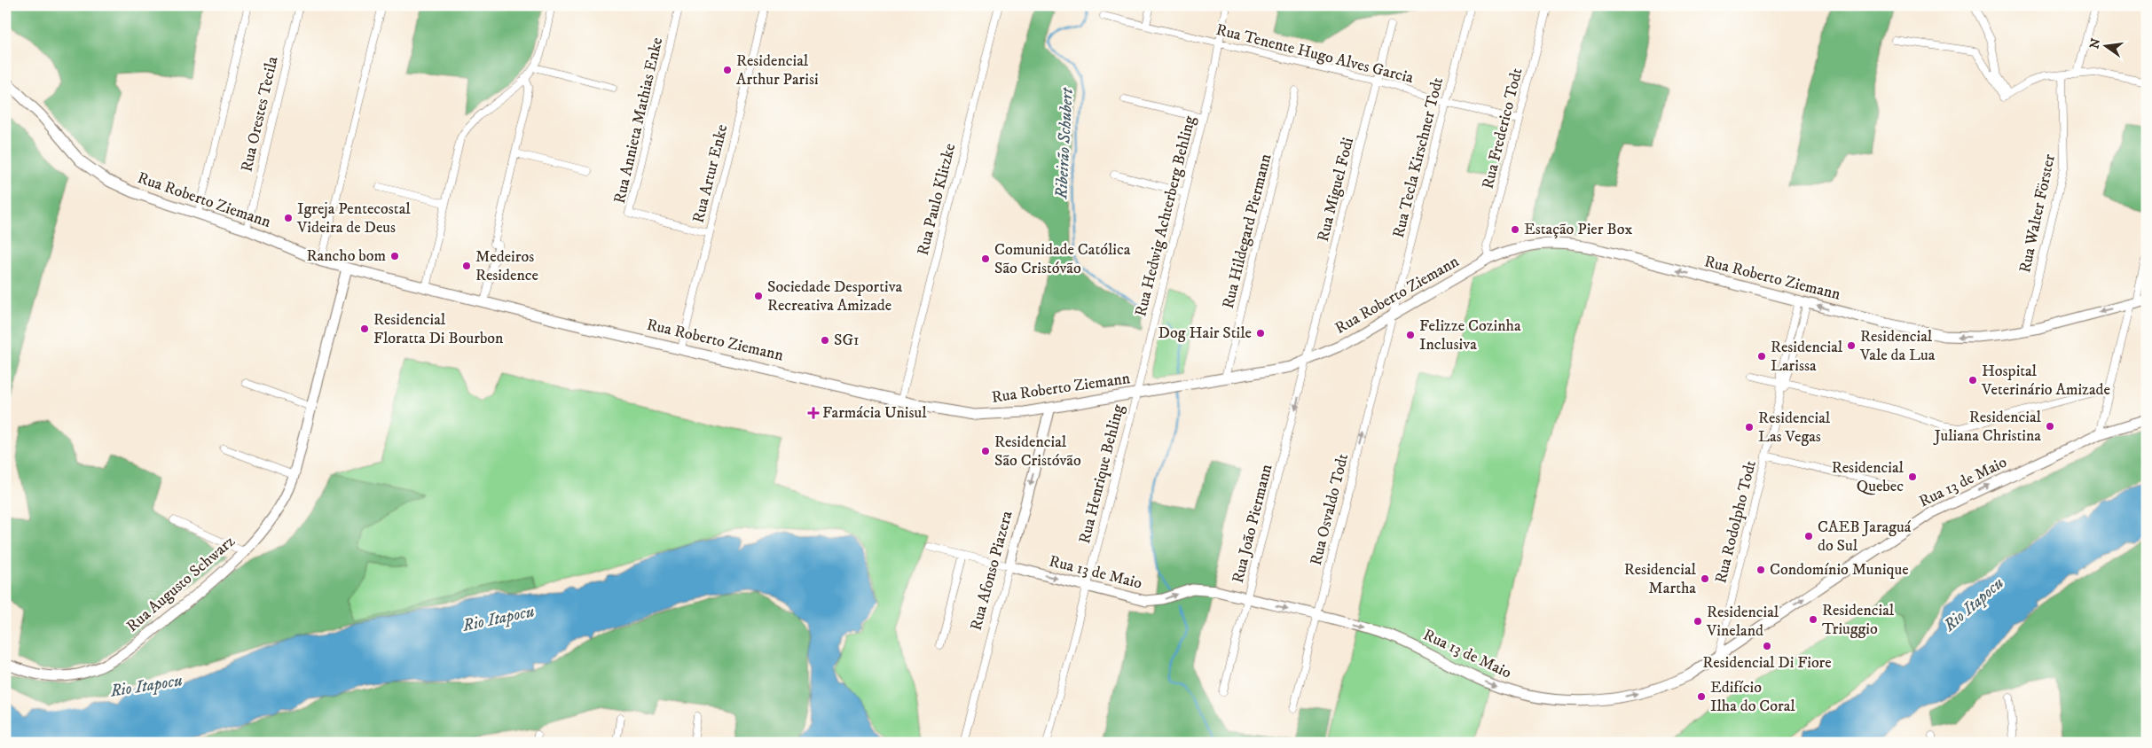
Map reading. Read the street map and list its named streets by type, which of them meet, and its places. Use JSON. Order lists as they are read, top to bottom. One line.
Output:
{"streets":{"main road":["Rua Roberto Ziemann","Rua 13 de Maio","Rua Afonso Piazera","Rua Augusto Schwarz"],"street":["Rua Tenente Hugo Alves Garcia","Rua Orestes Tecila","Rua Annieta Mathias Enke","Rua Frederico Todt","Rua Tecla Kirschner Todt","Rua Artur Enke","Rua Miguel Fodi","Rua Paulo Klitzke","Rua Walter Förster","Rua Hedwig Achterberg Behling","Rua Hildegard Piermann","Rua Henrique Behling","Rua Osvaldo Todt","Rua Rodolpho Todt","Rua João Piermann"]},"crossings":[["Rua Tenente Hugo Alves Garcia","Rua Frederico Todt"],["Rua Tenente Hugo Alves Garcia","Rua Tecla Kirschner Todt"],["Rua Tenente Hugo Alves Garcia","Rua Miguel Fodi"],["Rua Tenente Hugo Alves Garcia","Rua Hedwig Achterberg Behling"],["Rua Orestes Tecila","Rua Roberto Ziemann"],["Rua Annieta Mathias Enke","Rua Artur Enke"],["Rua Frederico Todt","Rua Roberto Ziemann"],["Rua Tecla Kirschner Todt","Rua Roberto Ziemann"],["Rua Tecla Kirschner Todt","Rua Osvaldo Todt"],["Rua Artur Enke","Rua Roberto Ziemann"],["Rua Miguel Fodi","Rua Roberto Ziemann"],["Rua Miguel Fodi","Rua João Piermann"],["Rua Paulo Klitzke","Rua Roberto Ziemann"],["Rua Roberto Ziemann","Rua Walter Förster"],["Rua Roberto Ziemann","Rua Hedwig Achterberg Behling"],["Rua Roberto Ziemann","Rua Hildegard Piermann"],["Rua Roberto Ziemann","Rua Henrique Behling"],["Rua Roberto Ziemann","Rua Osvaldo Todt"],["Rua Roberto Ziemann","Rua Rodolpho Todt"],["Rua Roberto Ziemann","Rua João Piermann"],["Rua Roberto Ziemann","Rua Afonso Piazera"],["Rua Roberto Ziemann","Rua Augusto Schwarz"],["Rua Hedwig Achterberg Behling","Rua Henrique Behling"],["Rua Henrique Behling","Rua 13 de Maio"],["Rua 13 de Maio","Rua Osvaldo Todt"],["Rua 13 de Maio","Rua Rodolpho Todt"],["Rua 13 de Maio","Rua João Piermann"],["Rua 13 de Maio","Rua Afonso Piazera"]],"one_way":["Rua 13 de Maio","Rua Osvaldo Todt","Rua João Piermann","Rua Afonso Piazera"],"water":["Ribeirão Schubert","Rio Itapocu"],"places":{"other":["Residencial Arthur Parisi","Igreja Pentecostal Videira de Deus","Estação Pier Box","Rancho bom","Comunidade Católica São Cristóvão","Medeiros Residence","Sociedade Desportiva Recreativa Amizade","Residencial Floratta Di Bourbon","Dog Hair Stile","Felizze Cozinha Inclusiva","SG1","Residencial Vale da Lua","Residencial Larissa","Hospital Veterinário Amizade","Residencial Juliana Christina","Residencial Las Vegas","Residencial São Cristóvão","Residencial Quebec","CAEB Jaraguá do Sul","Condomínio Munique","Residencial Martha","Residencial Triuggio","Residencial Vineland","Residencial Di Fiore","Edifício Ilha do Coral"],"health":["Farmácia Unisul"]},"north":"left"}
